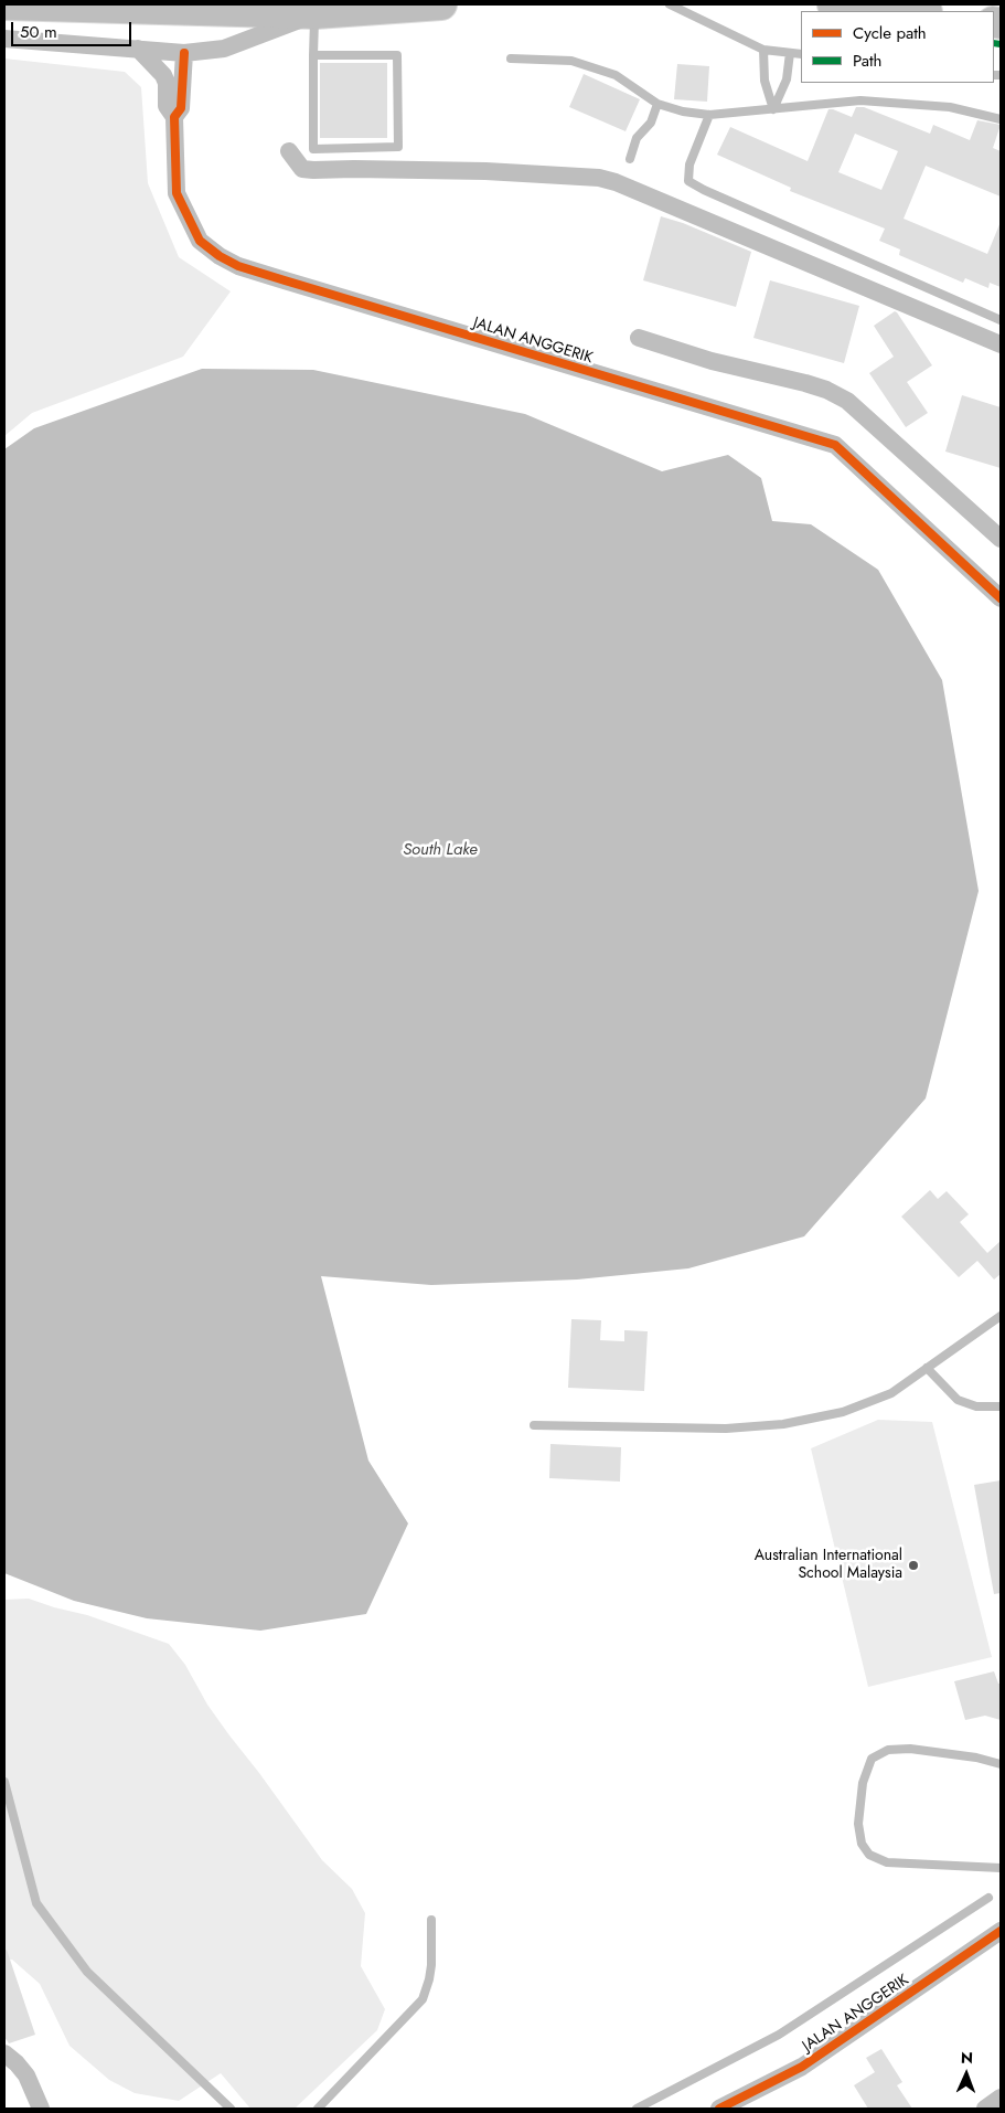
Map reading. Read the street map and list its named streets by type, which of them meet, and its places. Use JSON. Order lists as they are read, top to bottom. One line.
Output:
{"streets":{"street":["JALAN ANGGERIK"]},"water":["South Lake"],"places":["Australian International School Malaysia"],"legend":["Cycle path","Path"],"scale_bar":"50 m","north":"top"}
